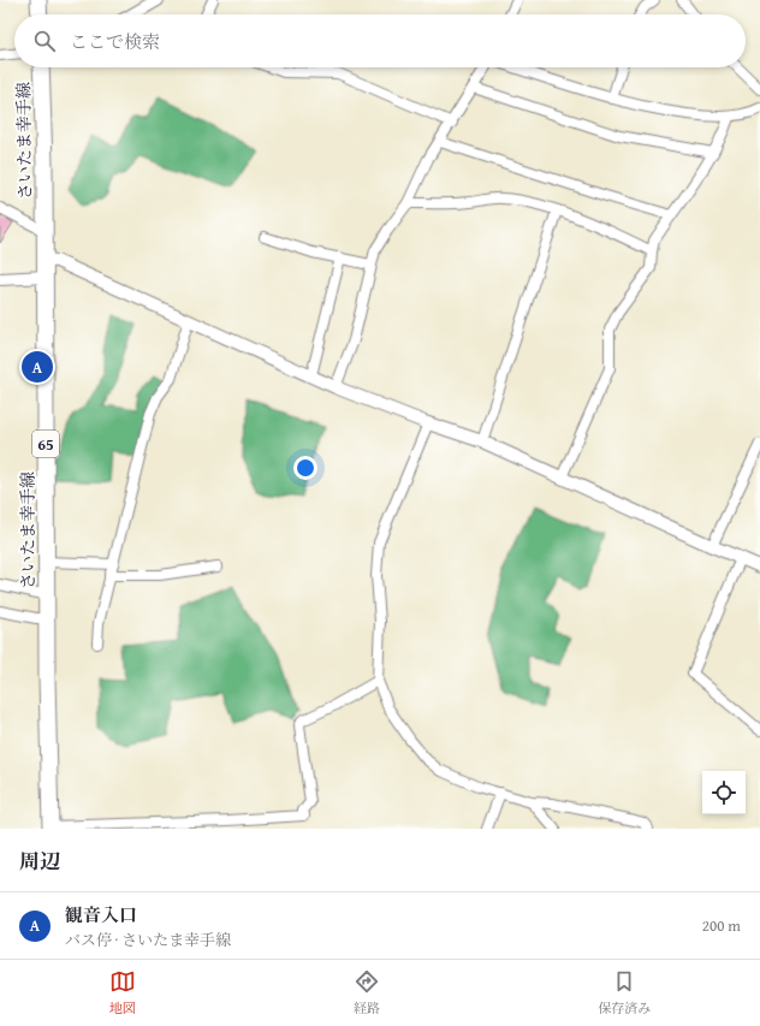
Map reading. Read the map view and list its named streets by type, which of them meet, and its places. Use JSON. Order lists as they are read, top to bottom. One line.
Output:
{"streets":{"main road":["さいたま幸手線","65"]},"page":{"search":"ここで検索","pins":"A","heading":"周辺","list":[{"mark":"A","name":"観音入口","note":"バス停 · さいたま幸手線","value":"200 m"}],"nav":["地図","経路","保存済み"]}}
